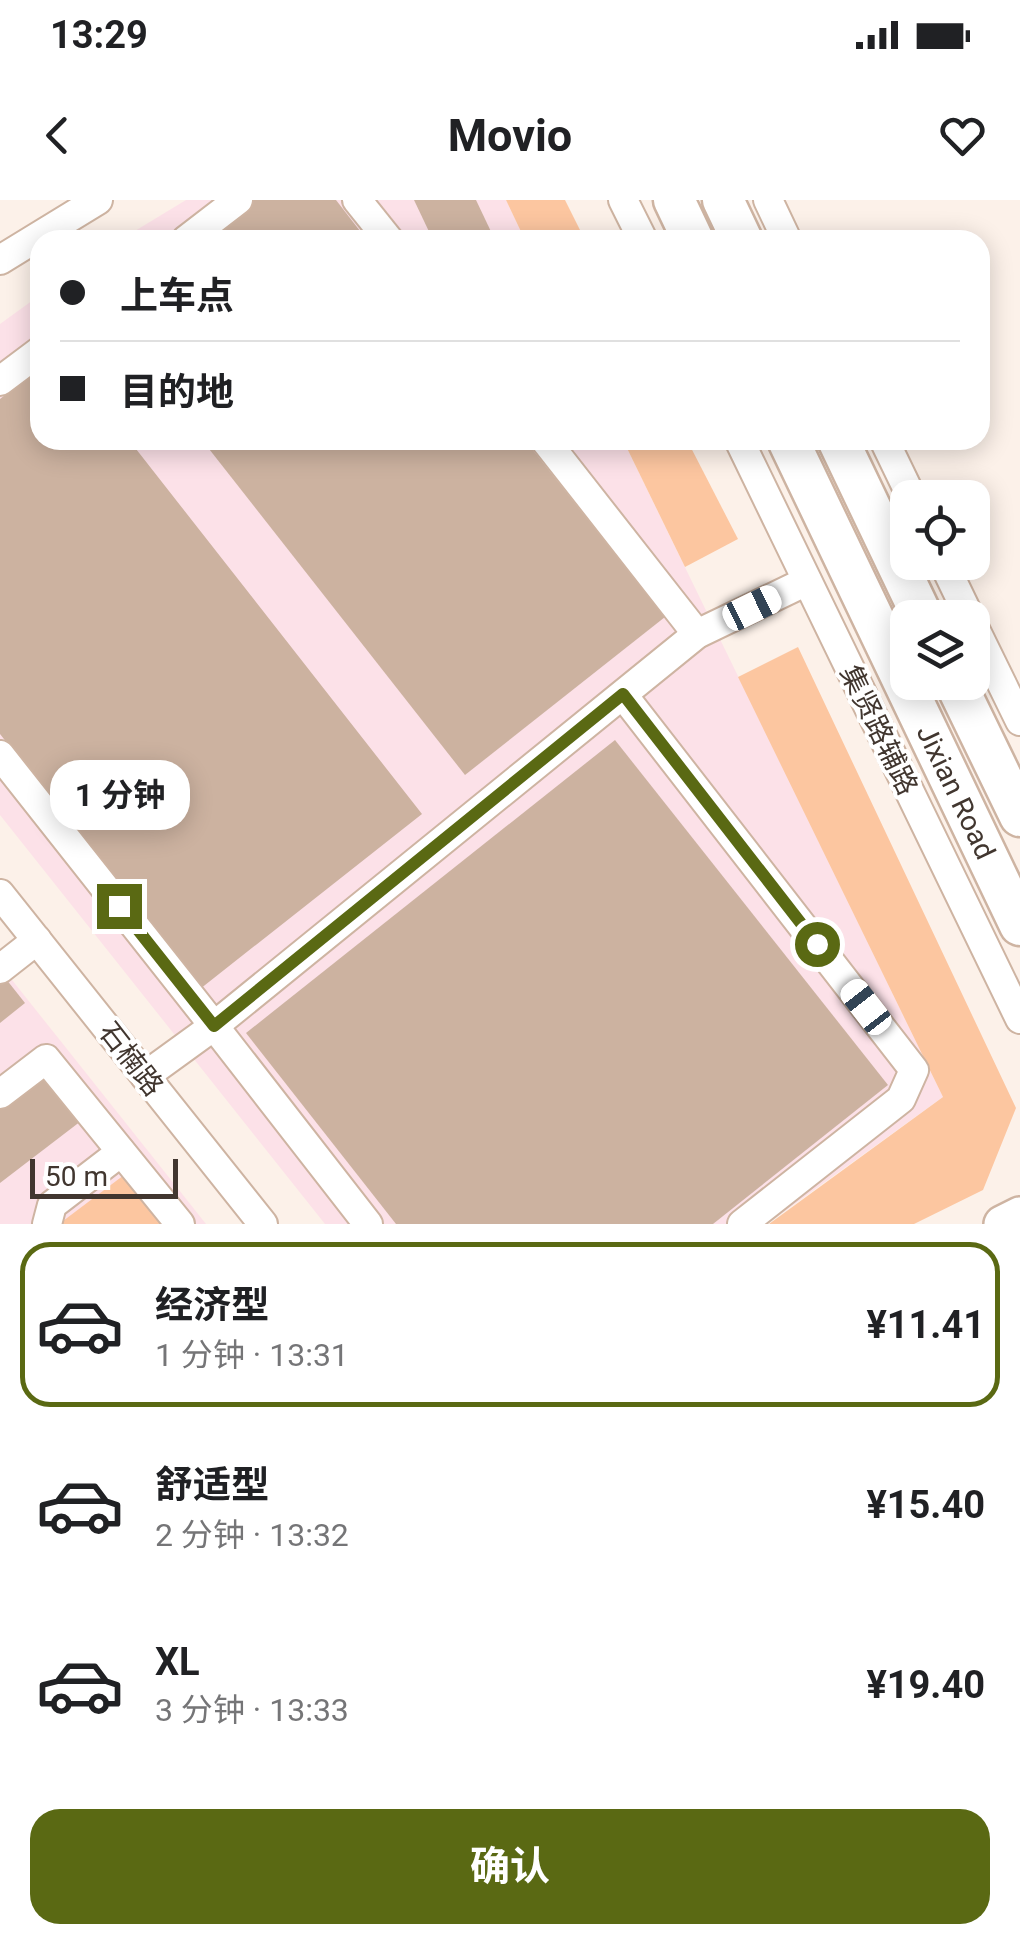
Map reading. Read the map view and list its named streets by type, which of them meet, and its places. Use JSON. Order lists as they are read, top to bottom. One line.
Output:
{"streets":{"highway":["Jixian Road"],"street":["集贤路辅路","石楠路"]},"scale_bar":"50 m","page":{"status":"13:29","header":"Movio","banner":["上车点","目的地"],"bubble":"1 分钟","scale":"50 m","list":[{"name":"经济型","note":"1 分钟 · 13:31","value":"¥11.41"},{"name":"舒适型","note":"2 分钟 · 13:32","value":"¥15.40"},{"name":"XL","note":"3 分钟 · 13:33","value":"¥19.40"}],"buttons":"确认"}}
